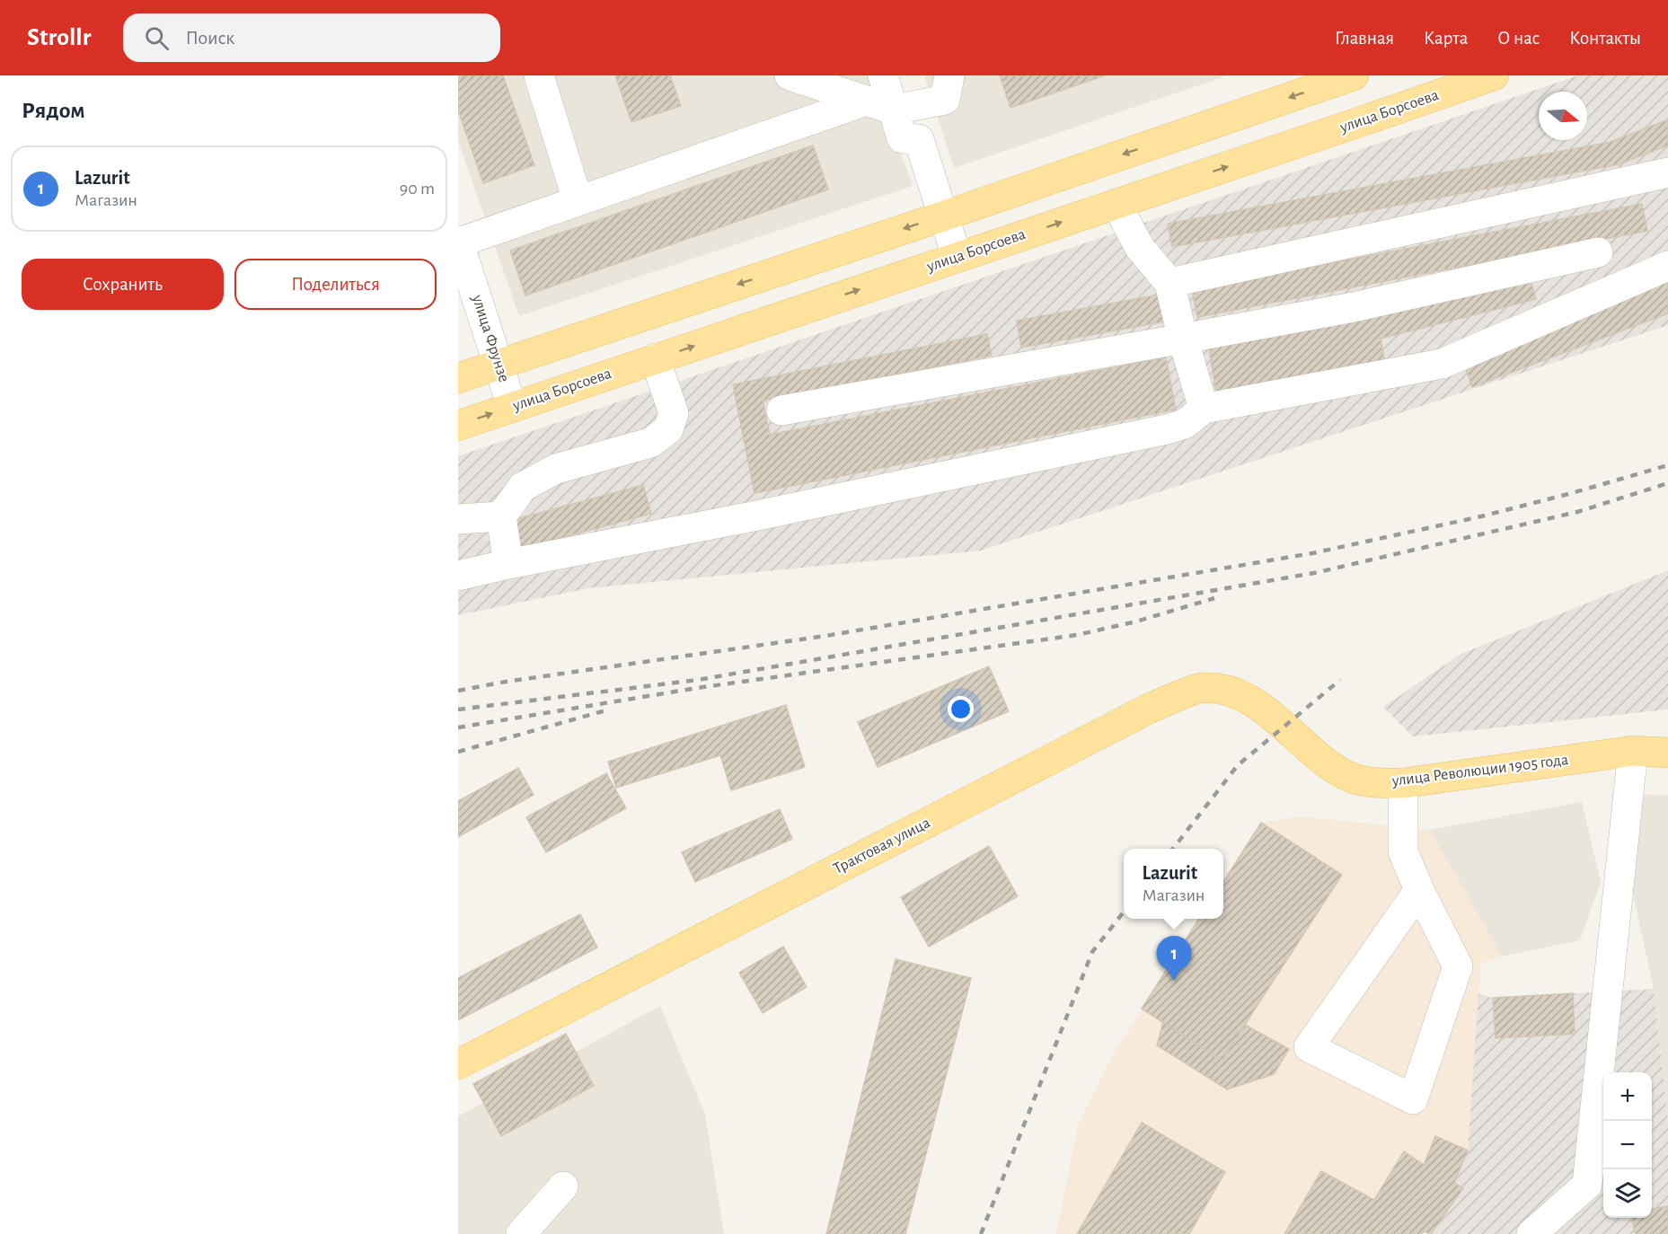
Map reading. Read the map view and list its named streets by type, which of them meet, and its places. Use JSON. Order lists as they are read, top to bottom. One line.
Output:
{"streets":{"main road":["улица Борсоева","улица Революции 1905 года","Трактовая улица"],"street":["улица Фрунзе"]},"crossings":[["улица Борсоева","улица Фрунзе"],["улица Революции 1905 года","Трактовая улица"]],"north":"right","page":{"header":"Strollr","search":"Поиск","nav":["Главная","Карта","О нас","Контакты"],"heading":"Рядом","list":[{"mark":"1","name":"Lazurit","note":"Магазин","value":"90 m"}],"buttons":["Сохранить","Поделиться"],"popup":["Lazurit","Магазин"],"pins":"1","map_buttons":["+","−"]}}
